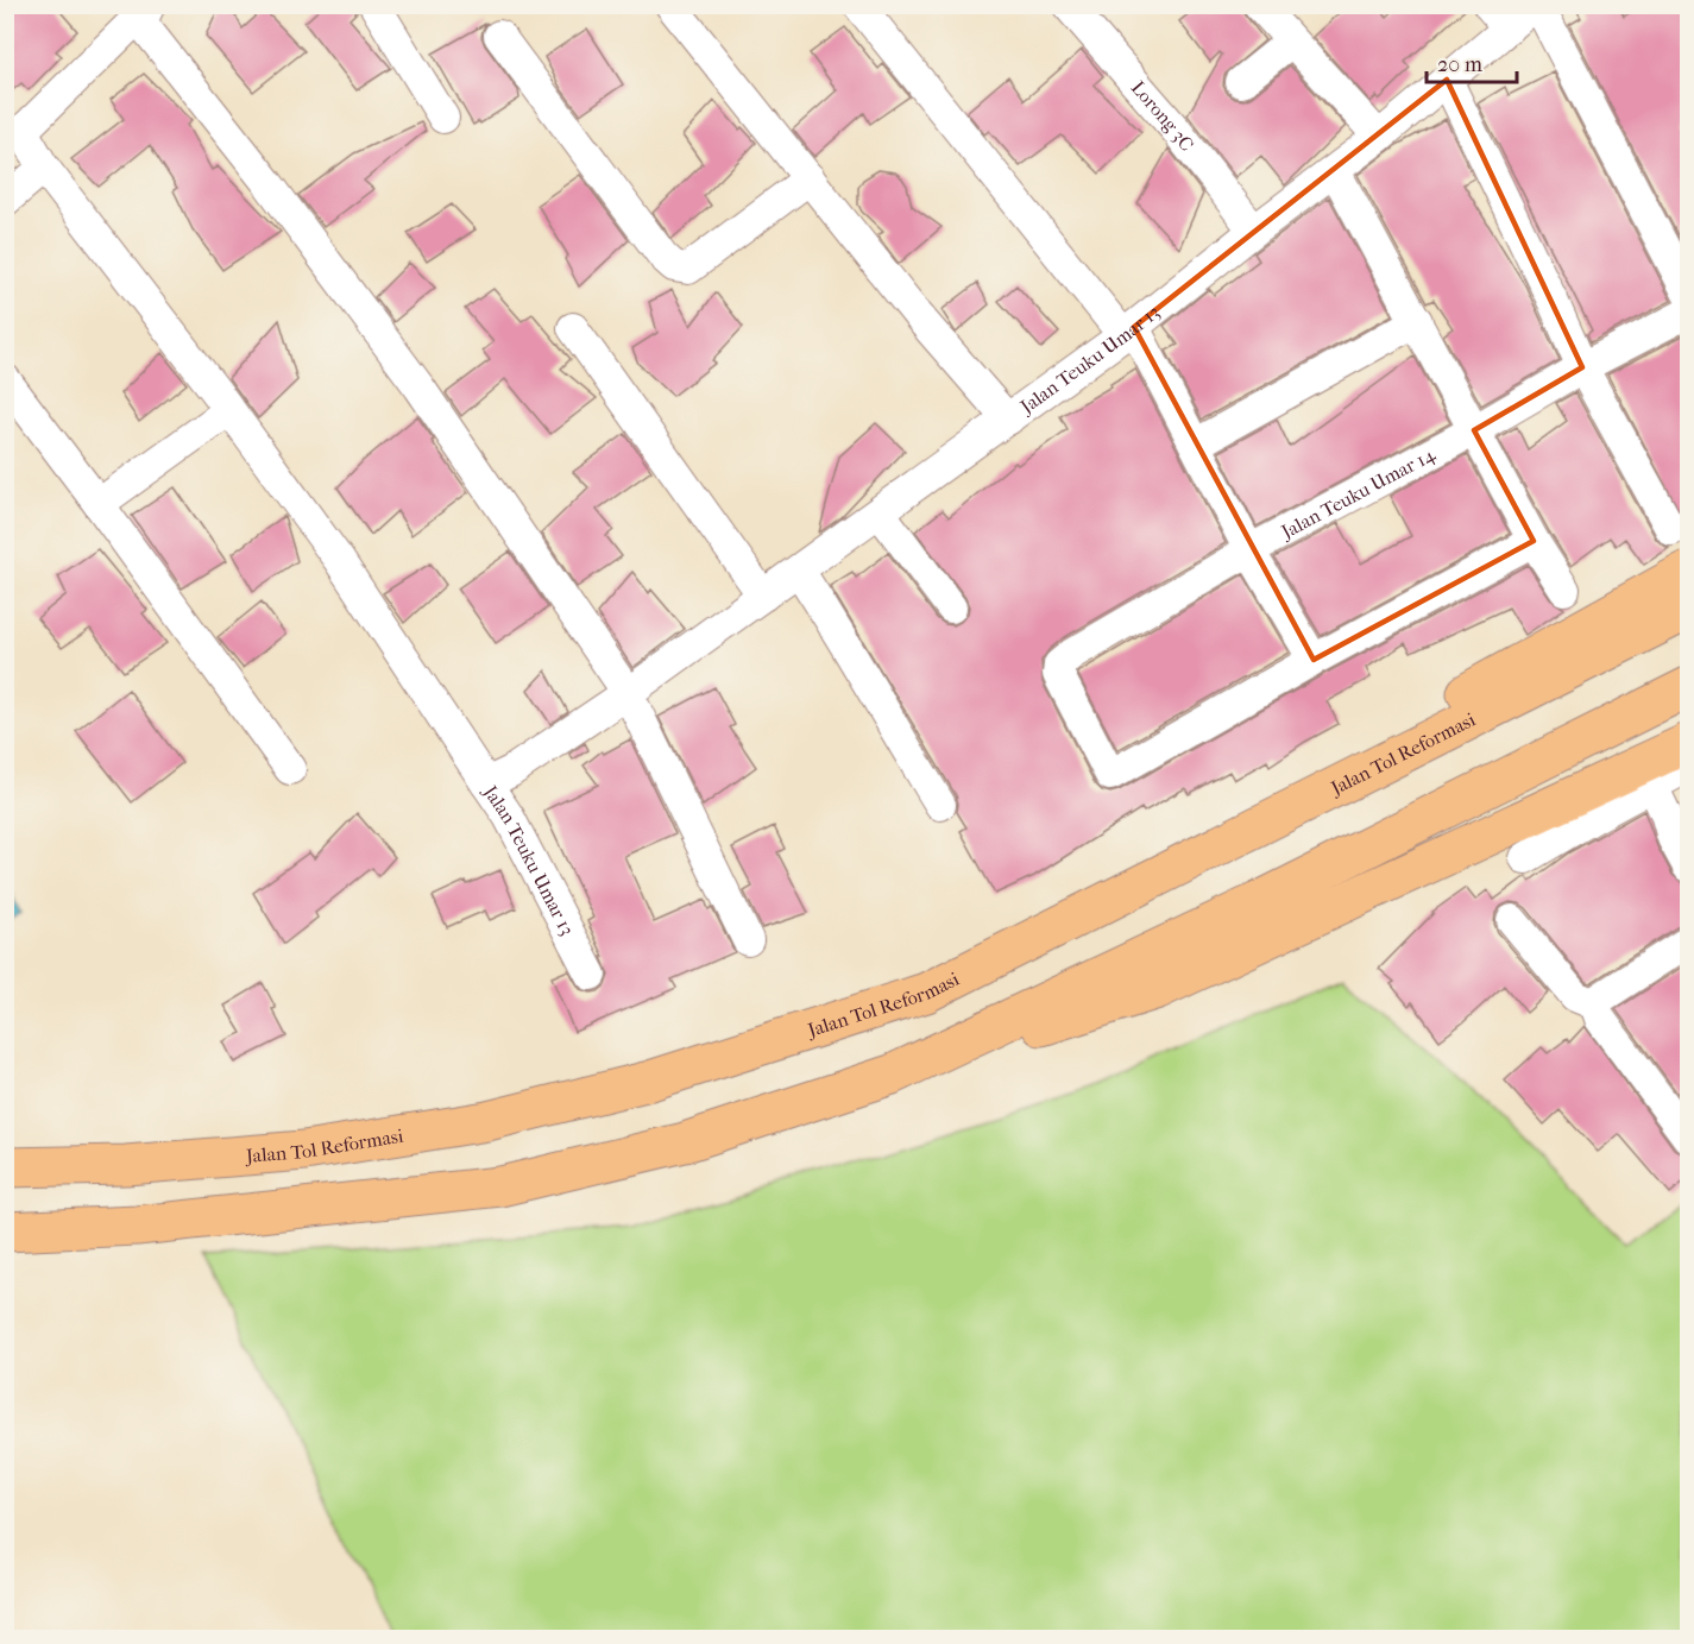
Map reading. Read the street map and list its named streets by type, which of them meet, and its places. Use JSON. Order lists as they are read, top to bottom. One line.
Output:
{"streets":{"highway":["Jalan Tol Reformasi"],"street":["Lorong 3C","Jalan Teuku Umar 13","Jalan Teuku Umar 14"]},"crossings":[["Lorong 3C","Jalan Teuku Umar 13"]],"scale_bar":"20 m"}
